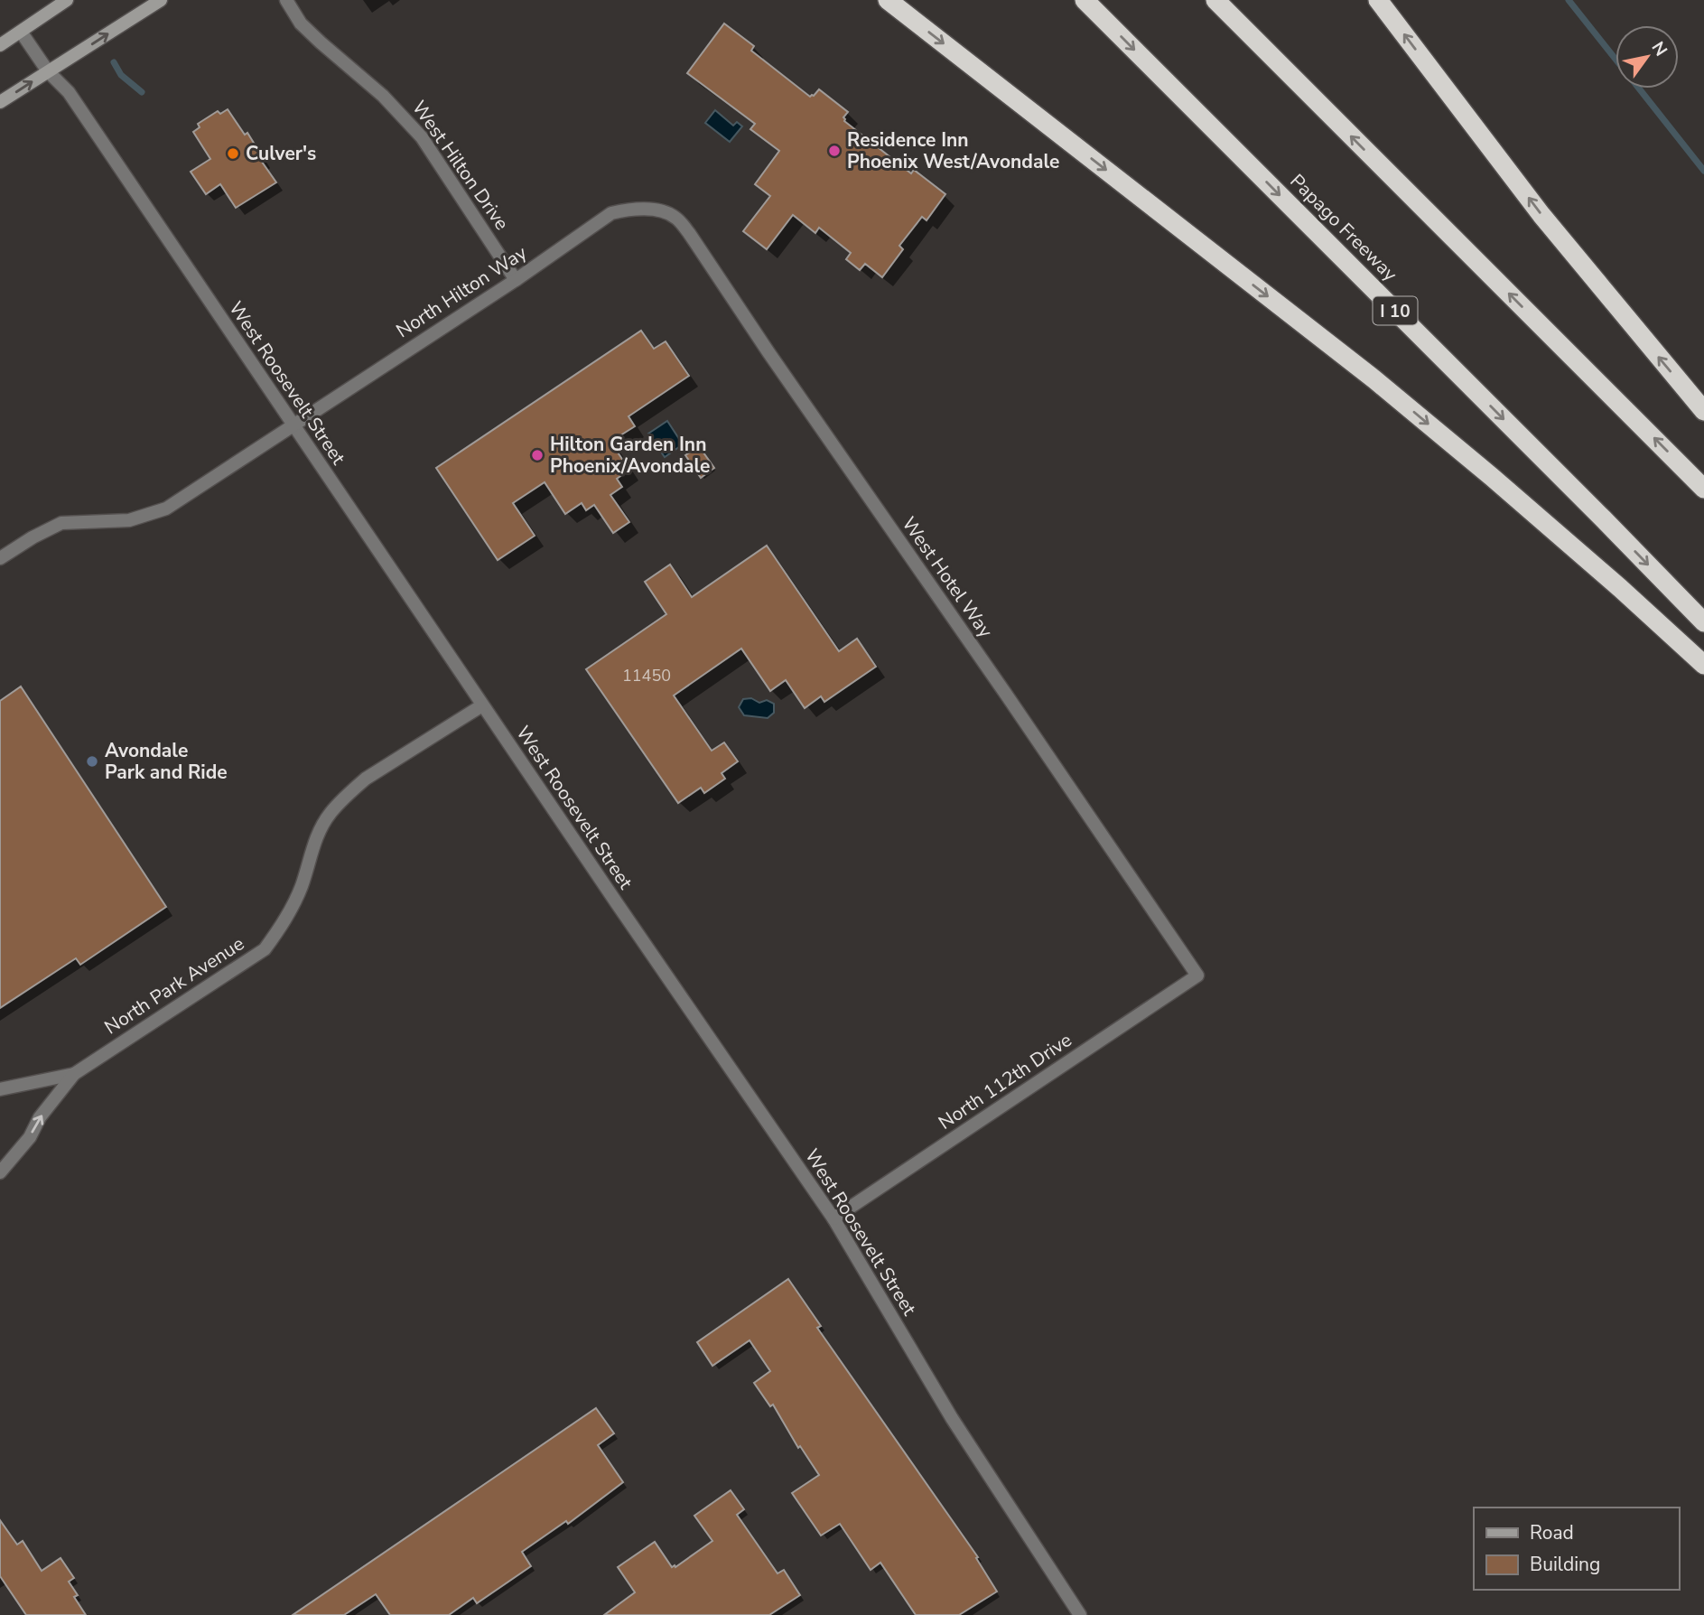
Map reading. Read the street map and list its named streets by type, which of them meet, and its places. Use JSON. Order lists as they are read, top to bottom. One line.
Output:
{"streets":{"highway":["Papago Freeway","I 10"],"street":["West Hilton Drive","North Hilton Way","West Roosevelt Street","West Hotel Way","North Park Avenue","North 112th Drive"]},"crossings":[["West Hilton Drive","North Hilton Way"],["North Hilton Way","West Roosevelt Street"],["North Hilton Way","West Hotel Way"],["West Roosevelt Street","North Park Avenue"],["West Roosevelt Street","North 112th Drive"],["West Hotel Way","North 112th Drive"]],"places":["Residence Inn Phoenix West/Avondale","Culver's","Hilton Garden Inn Phoenix/Avondale","Avondale Park and Ride"],"house_numbers":["11450"],"legend":["Road","Building"],"north":"top right"}
